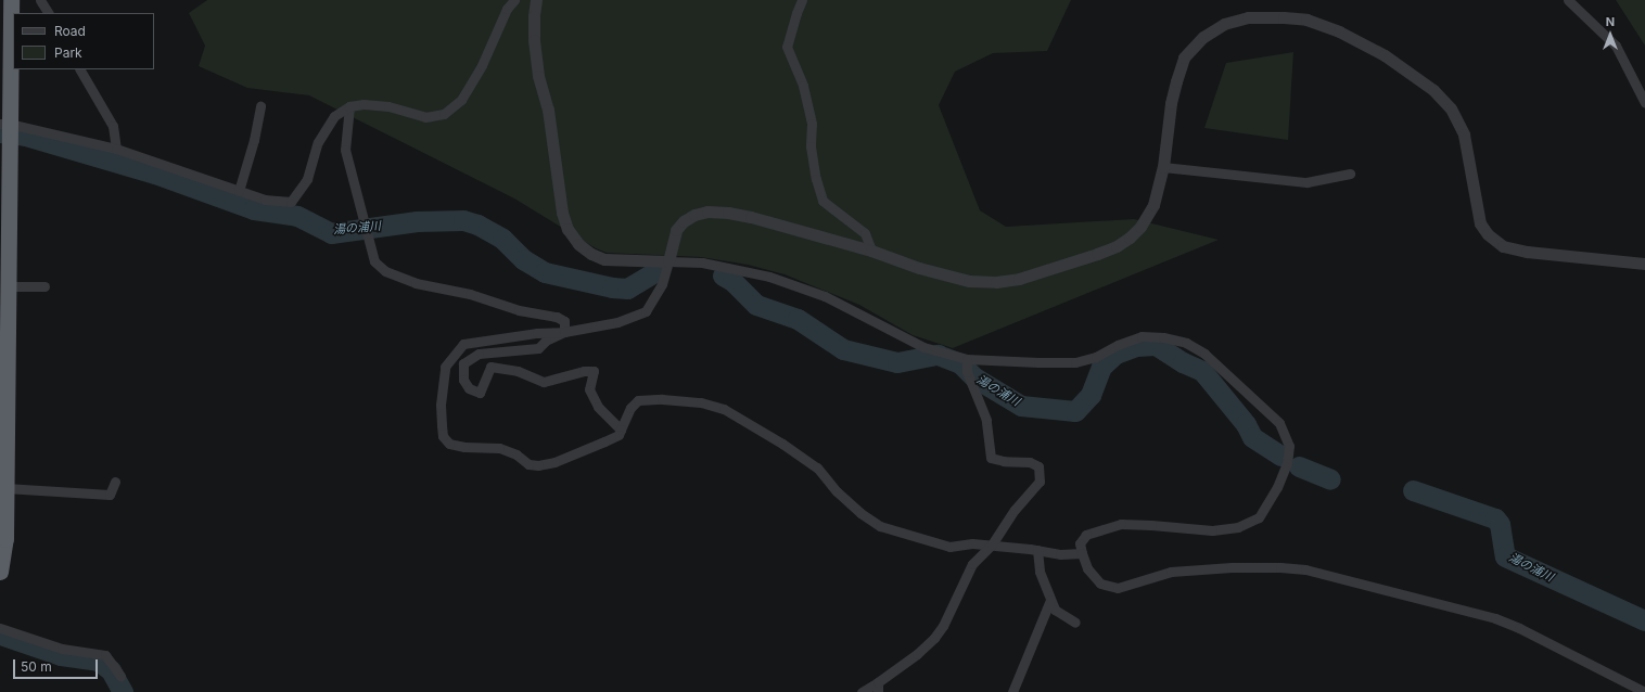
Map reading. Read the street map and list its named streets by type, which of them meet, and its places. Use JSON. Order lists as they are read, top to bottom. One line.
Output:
{"water":["湯の浦川"],"legend":["Road","Park"],"scale_bar":"50 m","north":"top"}
